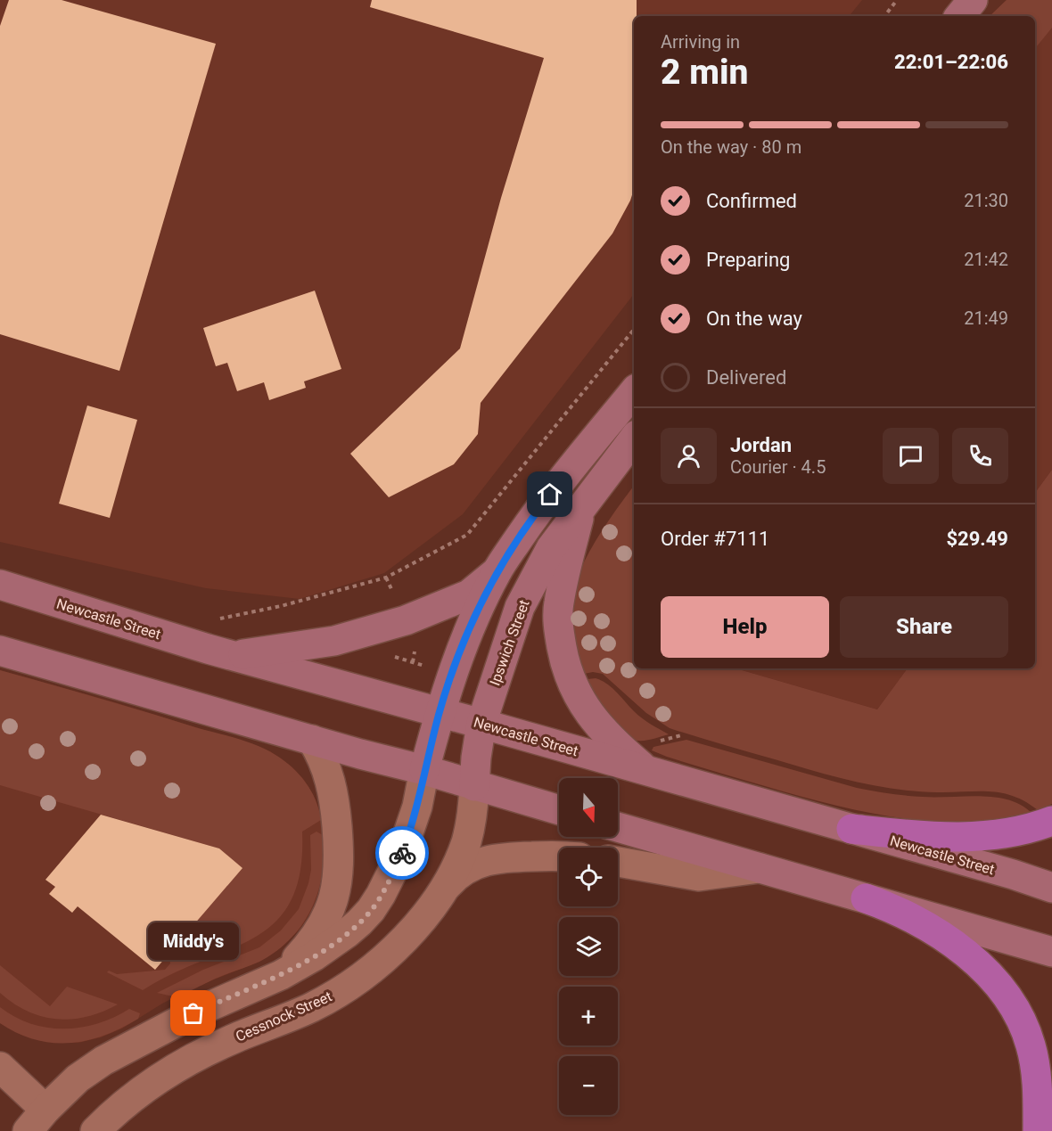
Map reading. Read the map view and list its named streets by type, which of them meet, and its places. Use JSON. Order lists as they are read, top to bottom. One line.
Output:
{"streets":{"main road":["Newcastle Street","Ipswich Street"],"street":["Cessnock Street"]},"crossings":[["Newcastle Street","Ipswich Street"],["Ipswich Street","Cessnock Street"]],"places":["Middy's"],"north":"bottom","page":{"heading":["2 min","Arriving in","22:01–22:06"],"panel":["Jordan","Courier · 4.5","Order #7111","$29.49"],"bar":"On the way · 80 m","list":[["Confirmed","21:30"],["Preparing","21:42"],["On the way","21:49"],"Delivered"],"buttons":["Help","Share"],"map_buttons":["+","−"],"bubble":"Middy's"}}
